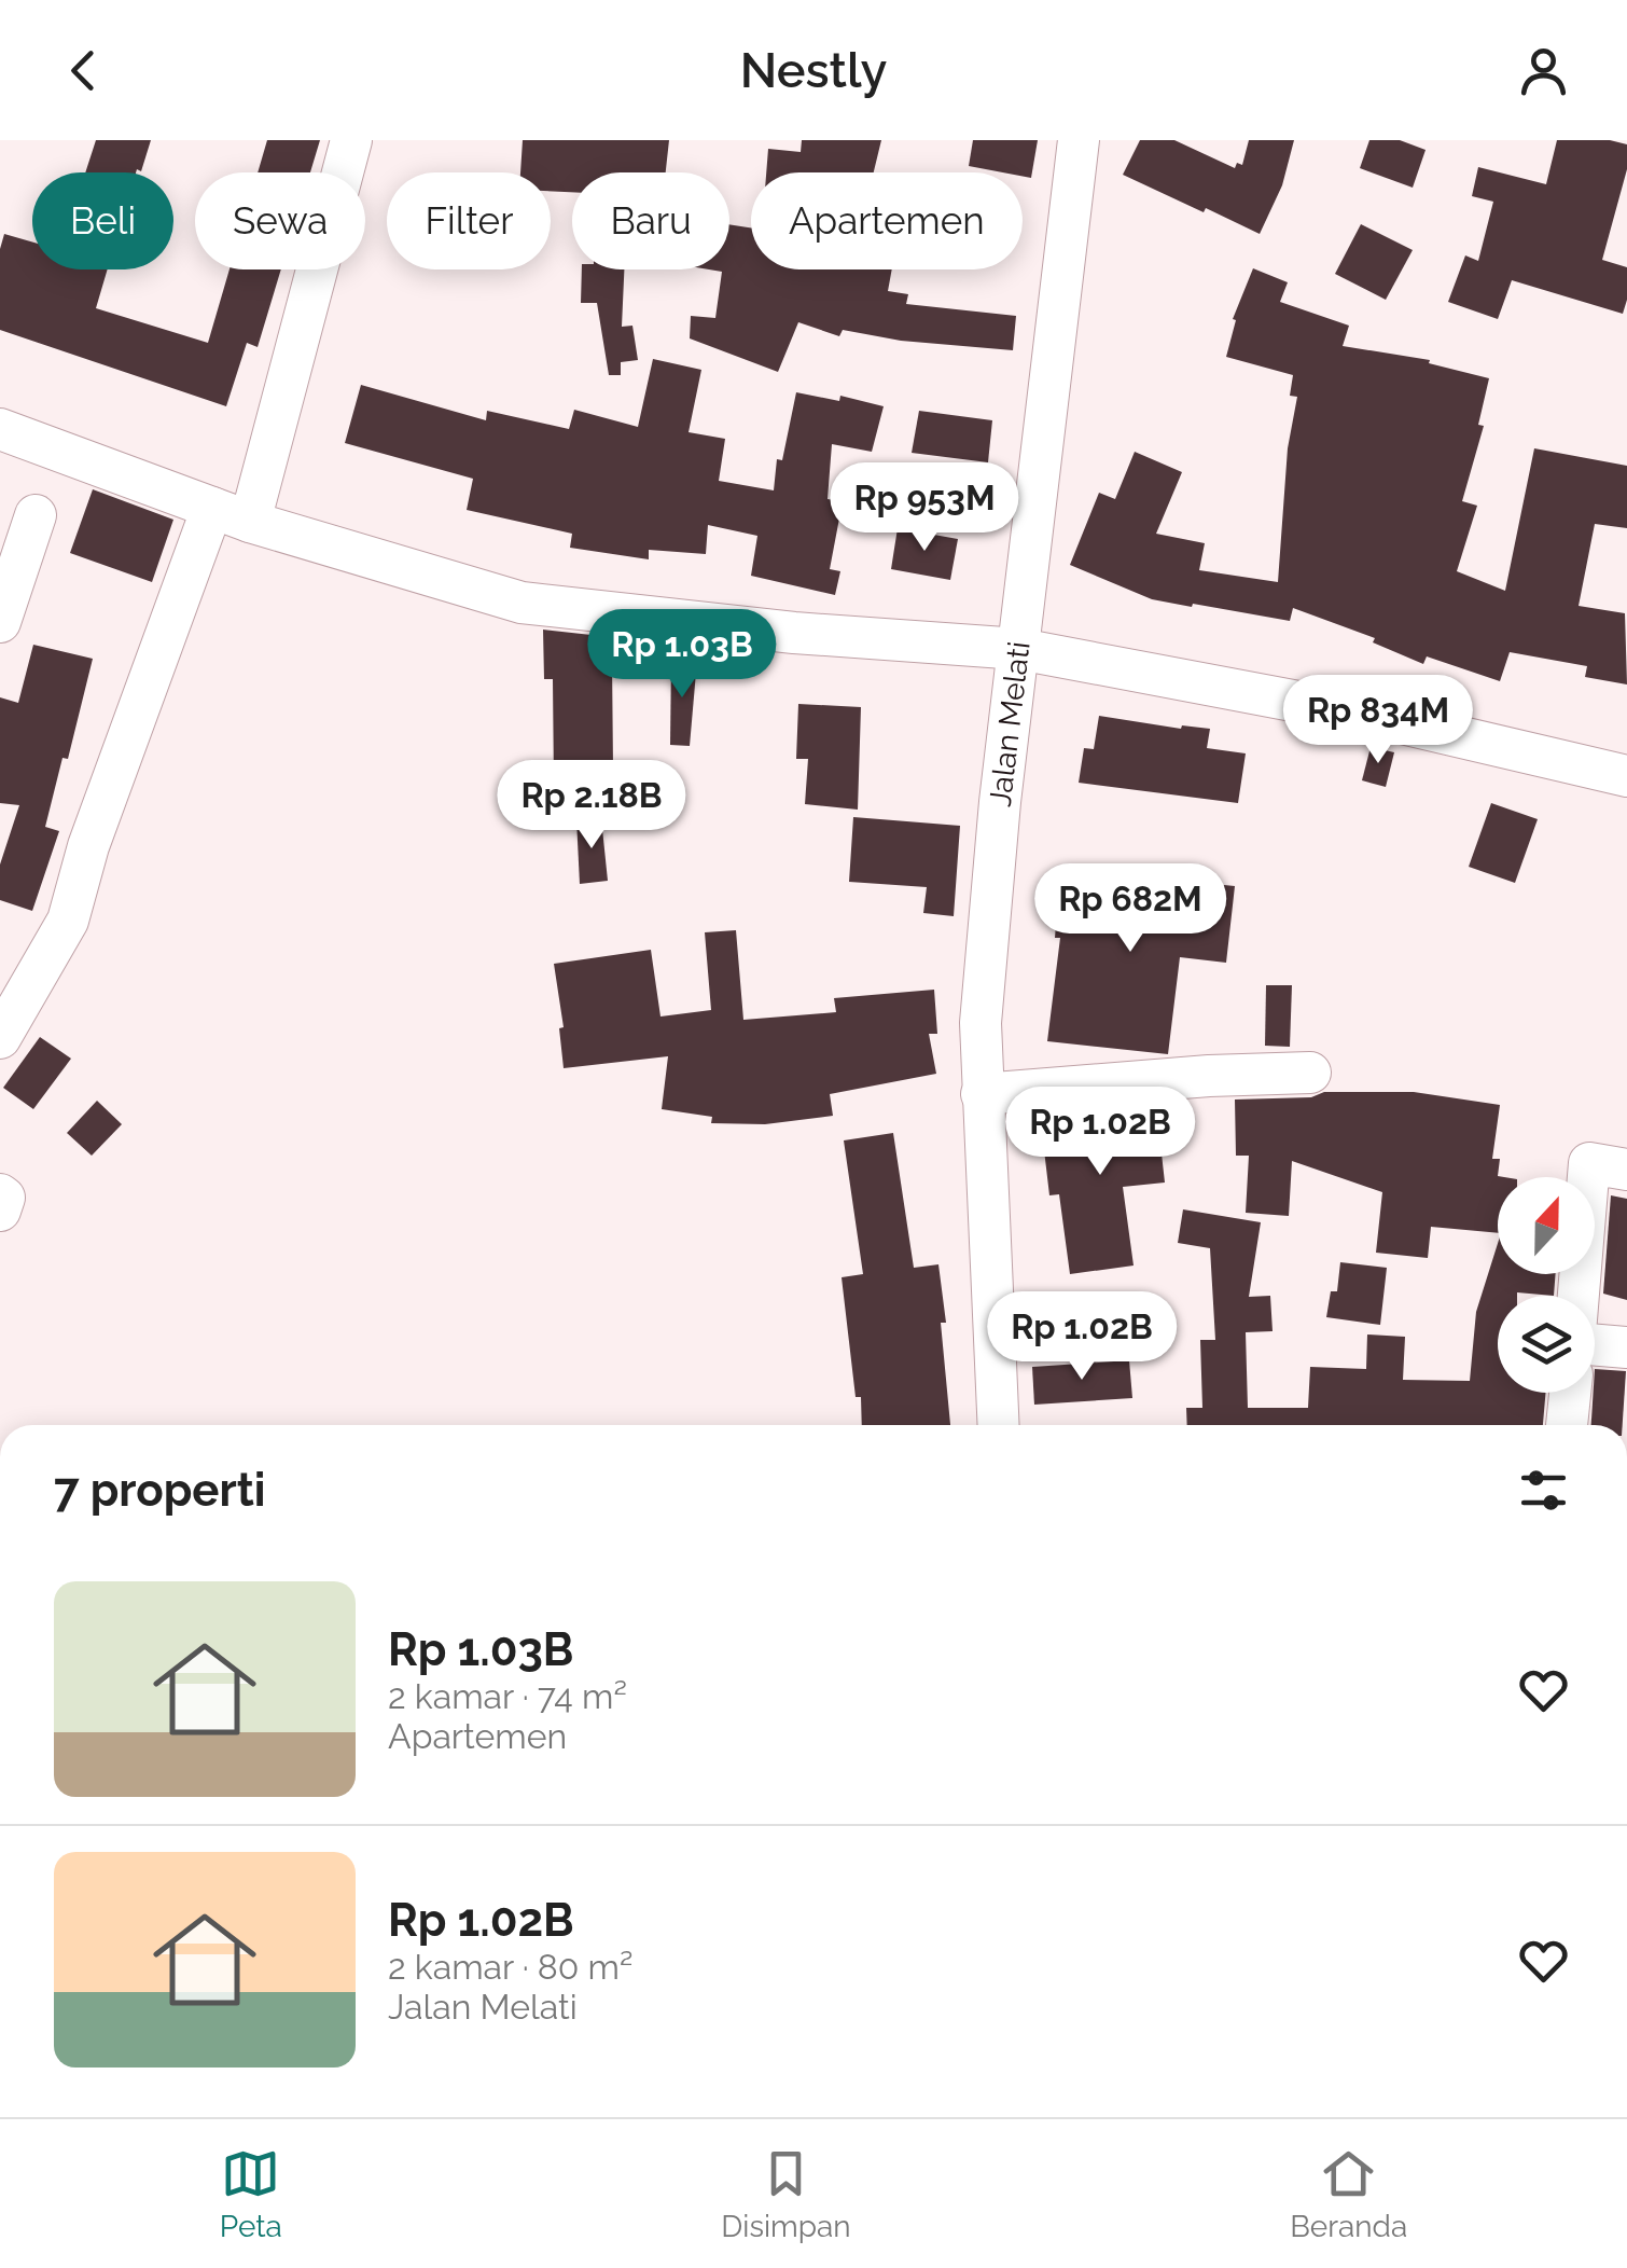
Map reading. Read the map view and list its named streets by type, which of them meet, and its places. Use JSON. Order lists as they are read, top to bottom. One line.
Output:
{"streets":{"street":["Jalan Melati"]},"north":"top","page":{"header":"Nestly","chip":["Beli","Sewa","Filter","Baru","Apartemen"],"price":["Rp 953M","Rp 1.03B","Rp 834M","Rp 2.18B","Rp 682M","Rp 1.02B","Rp 1.02B"],"heading":"7 properti","list":[{"name":"Rp 1.03B","note":"2 kamar · 74 m² · Apartemen"},{"name":"Rp 1.02B","note":"2 kamar · 80 m² · Jalan Melati"}],"tabs":["Peta","Disimpan","Beranda"]}}
